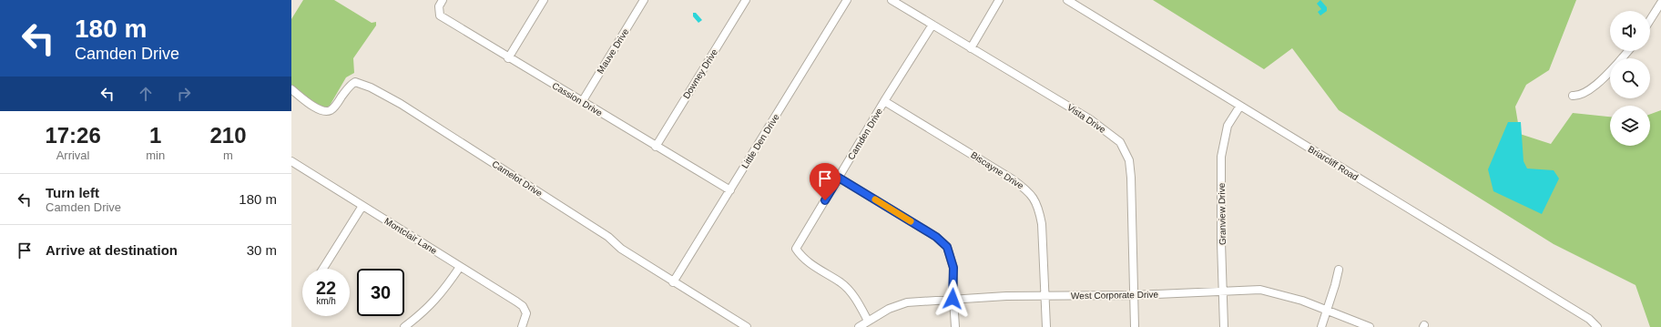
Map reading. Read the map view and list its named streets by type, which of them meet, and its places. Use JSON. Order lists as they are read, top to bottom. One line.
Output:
{"streets":{"street":["Mauve Drive","Downey Drive","Cassion Drive","Vista Drive","Camden Drive","Little Den Drive","Briarcliff Road","Biscayne Drive","Camelot Drive","Granview Drive","Montclair Lane","West Corporate Drive"]},"crossings":[["Mauve Drive","Cassion Drive"],["Downey Drive","Cassion Drive"],["Cassion Drive","Little Den Drive"],["Vista Drive","Camden Drive"],["Vista Drive","West Corporate Drive"],["Camden Drive","Biscayne Drive"],["Camden Drive","West Corporate Drive"],["Little Den Drive","Camelot Drive"],["Briarcliff Road","Granview Drive"],["Biscayne Drive","West Corporate Drive"],["Granview Drive","West Corporate Drive"]],"page":{"turn":["180 m","Camden Drive"],"eta":["17:26","Arrival","1","min","210","m"],"list":[{"name":"Turn left","note":"Camden Drive","value":"180 m"},{"name":"Arrive at destination","value":"30 m"}],"speed":"22 km/h","limit":"30"}}
